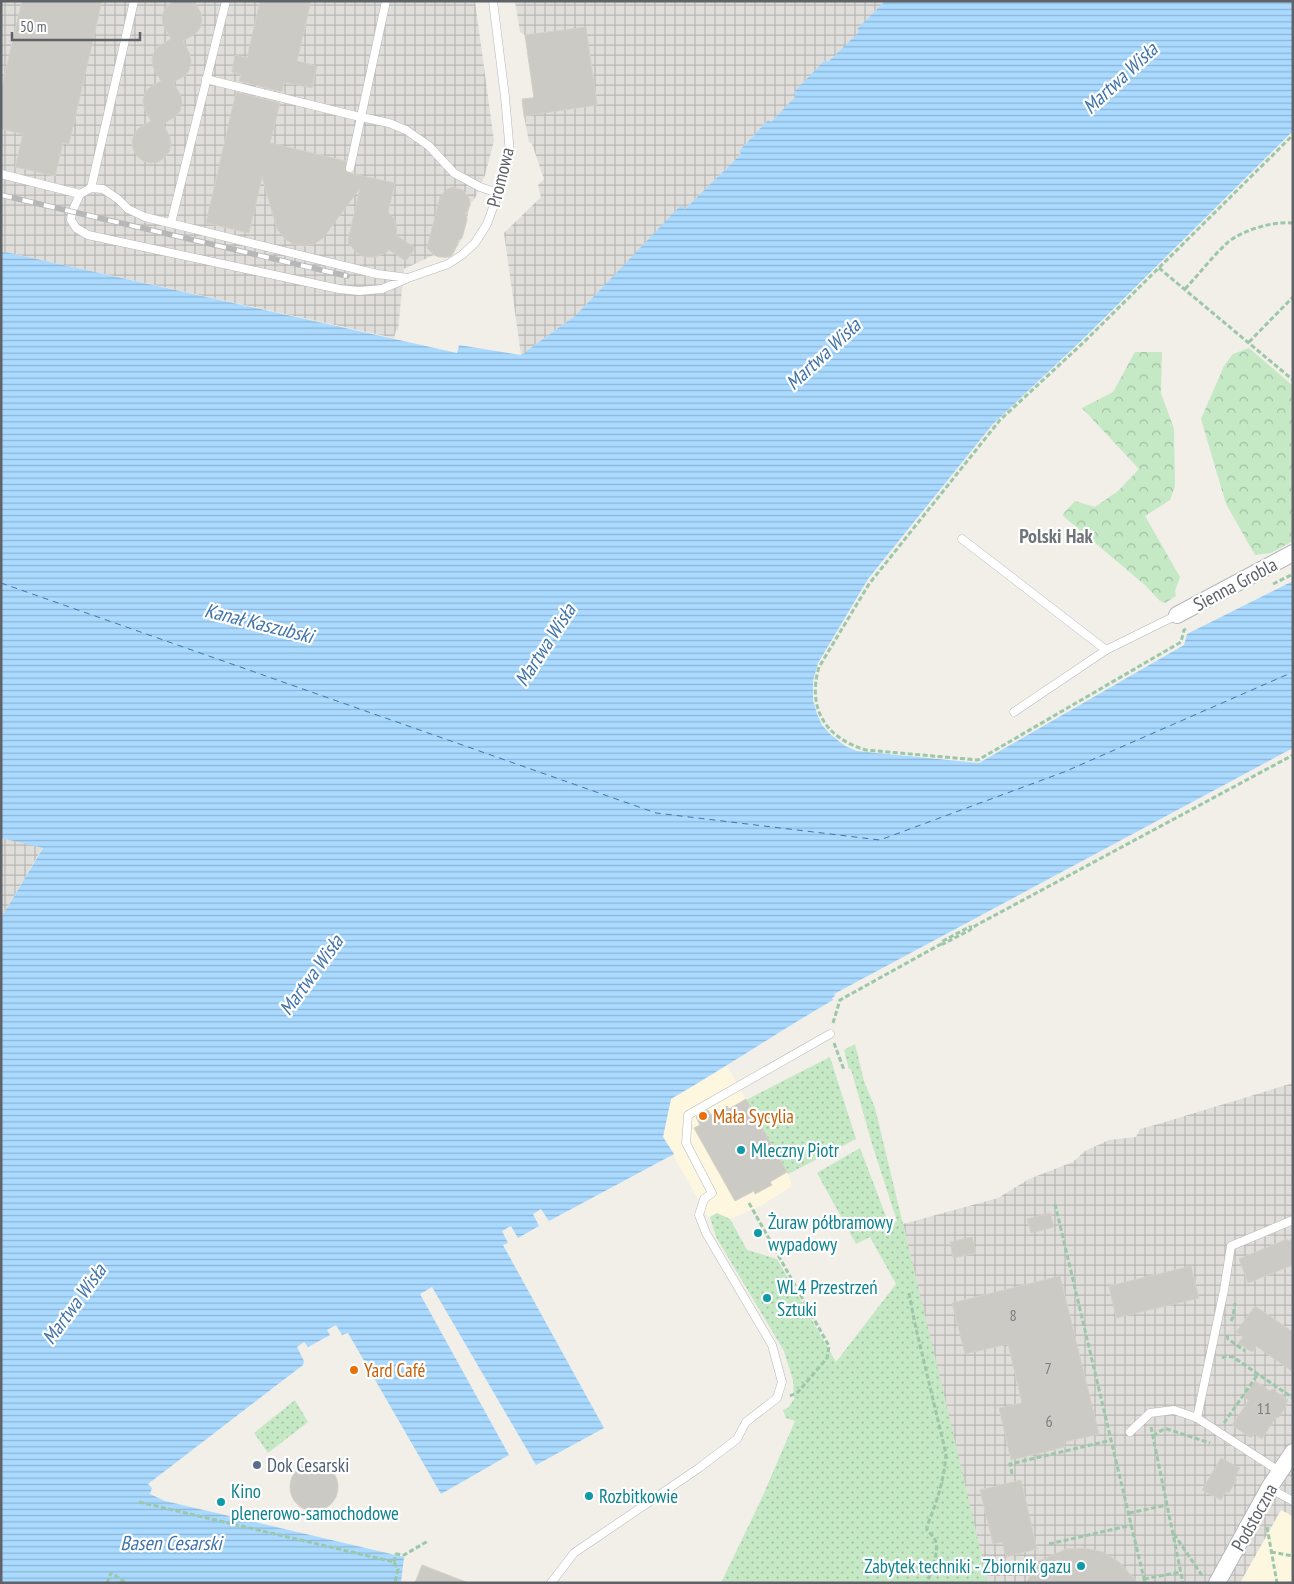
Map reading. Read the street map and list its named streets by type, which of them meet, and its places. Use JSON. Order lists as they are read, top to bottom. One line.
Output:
{"streets":{"street":["Sienna Grobla","Podstoczna"],"lane":["Promowa"]},"districts":["Polski Hak"],"water":["Martwa Wisła","Kanał Kaszubski","Basen Cesarski"],"places":["Mała Sycylia","Mleczny Piotr","Żuraw półbramowy wypadowy","WL4 Przestrzeń Sztuki","Yard Café","Dok Cesarski","Rozbitkowie","Kino plenerowo-samochodowe","Zabytek techniki - Zbiornik gazu"],"house_numbers":["8","7","11","6"],"scale_bar":"50 m"}
